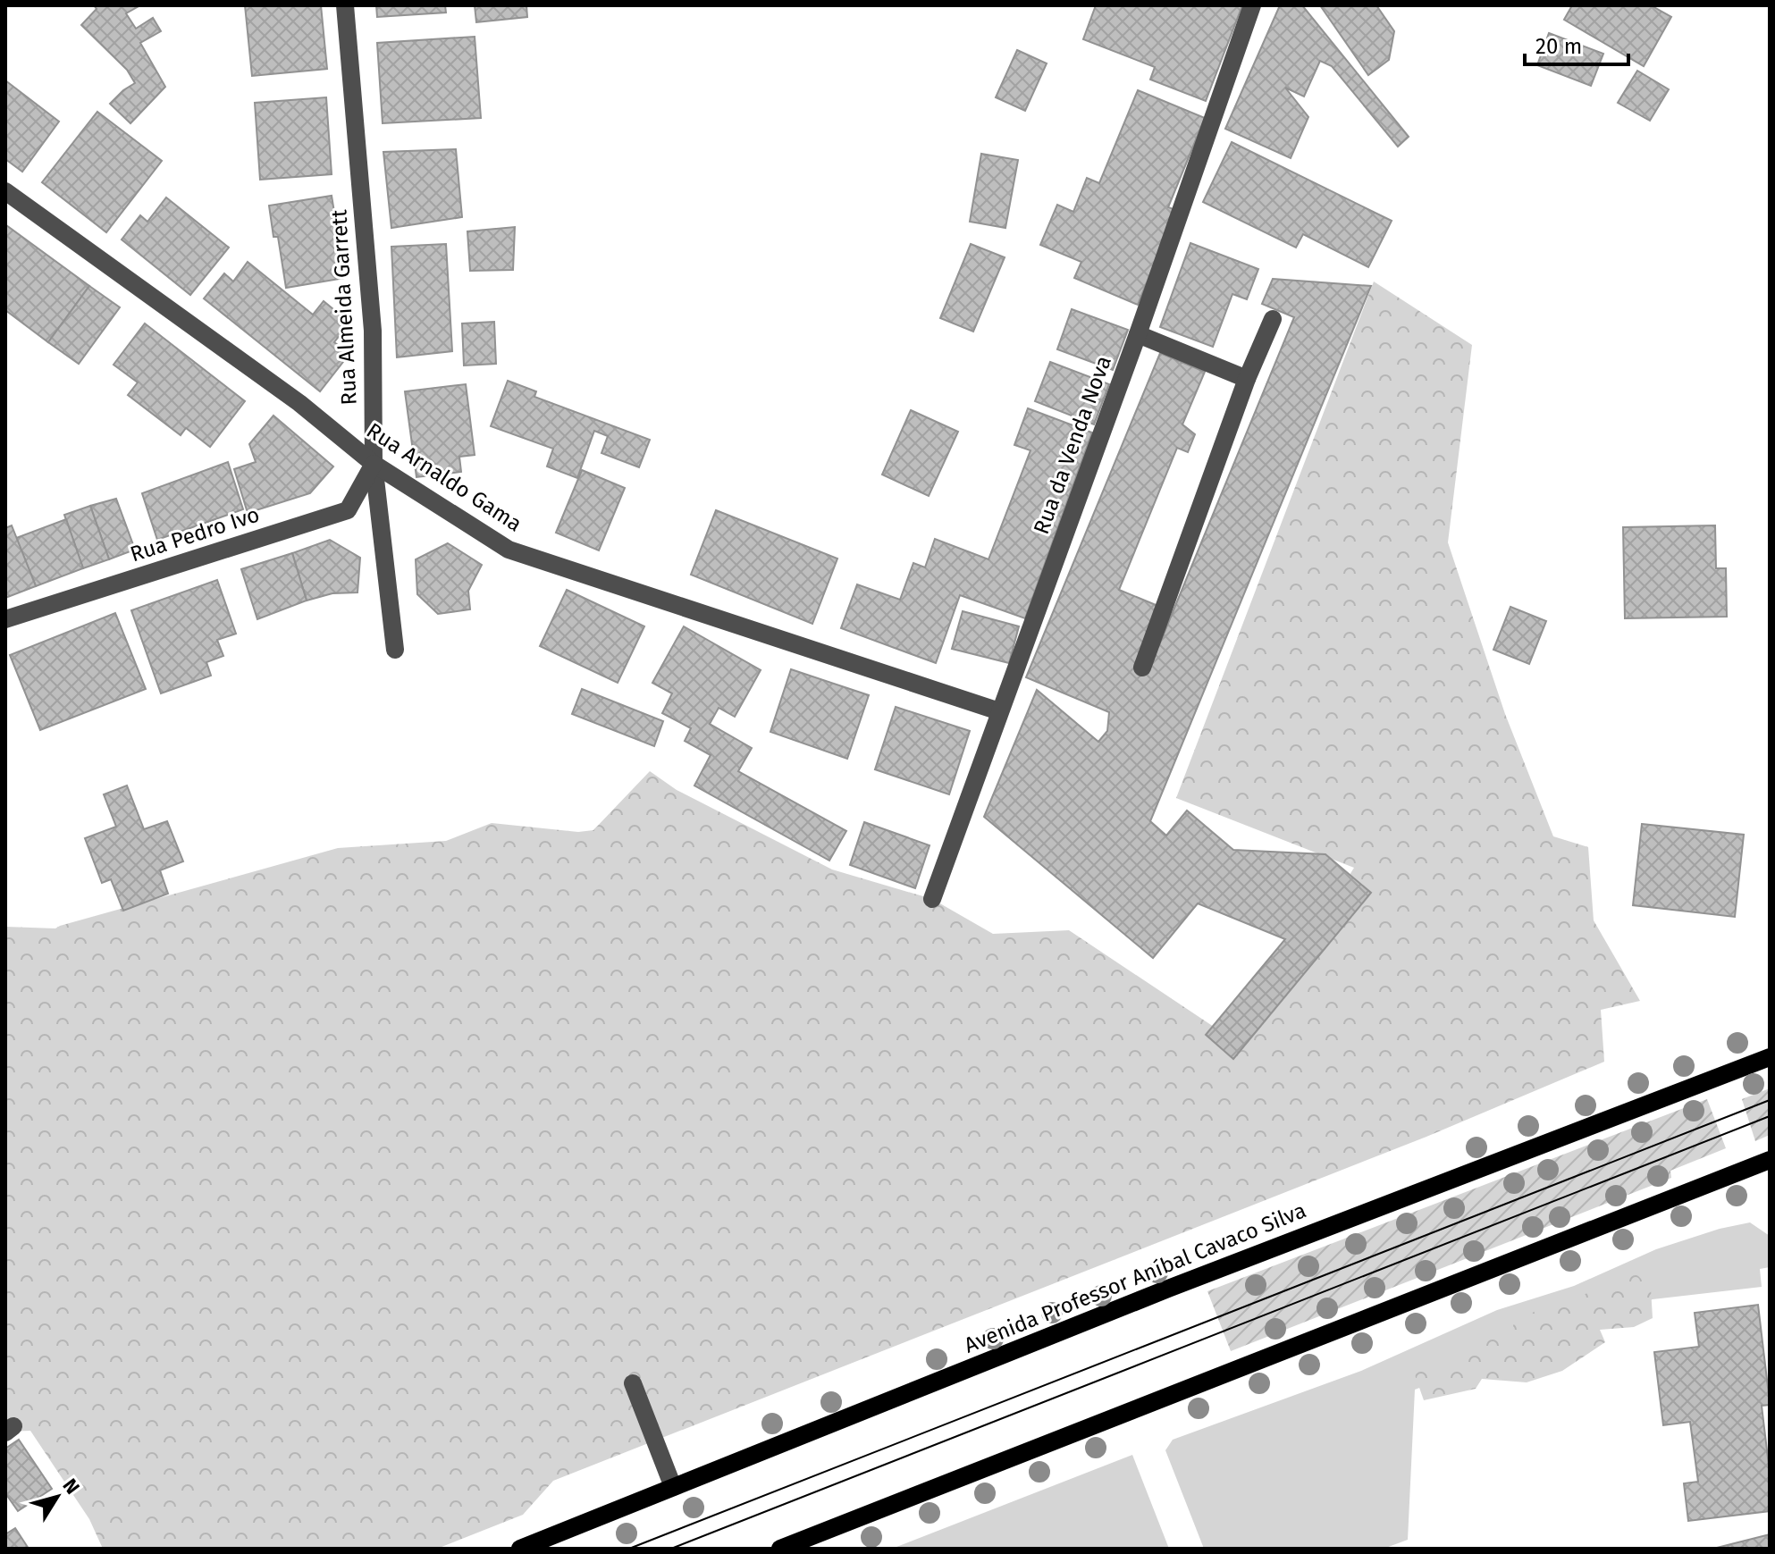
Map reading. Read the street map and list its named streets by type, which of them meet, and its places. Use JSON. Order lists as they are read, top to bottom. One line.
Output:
{"streets":{"main road":["Avenida Professor Aníbal Cavaco Silva"],"street":["Rua Almeida Garrett","Rua da Venda Nova","Rua Arnaldo Gama","Rua Pedro Ivo"]},"crossings":[["Rua Almeida Garrett","Rua Arnaldo Gama"],["Rua Almeida Garrett","Rua Pedro Ivo"],["Rua da Venda Nova","Rua Arnaldo Gama"],["Rua Arnaldo Gama","Rua Pedro Ivo"]],"scale_bar":"20 m","north":"top right"}
